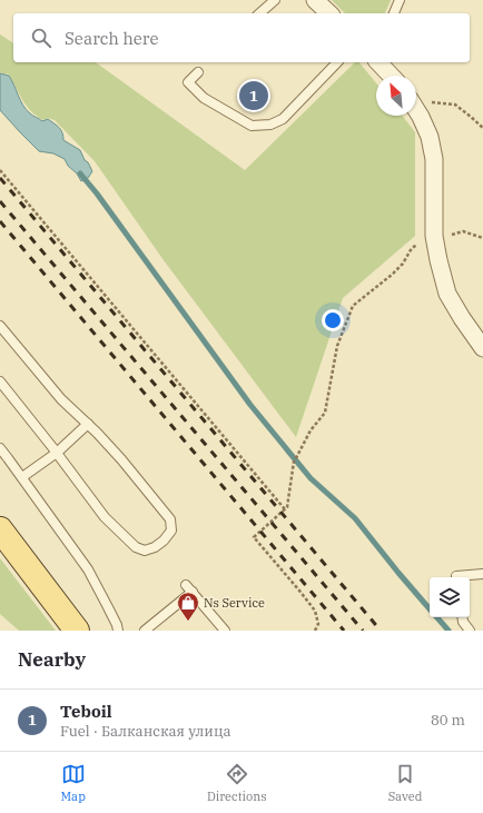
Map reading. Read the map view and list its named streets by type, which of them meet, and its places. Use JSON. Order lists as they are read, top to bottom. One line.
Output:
{"places":{"shop":["Ns Service"]},"north":"top left","page":{"search":"Search here","pins":"1","heading":"Nearby","list":[{"mark":"1","name":"Teboil","note":"Fuel · Балканская улица","value":"80 m"}],"nav":["Map","Directions","Saved"]}}
